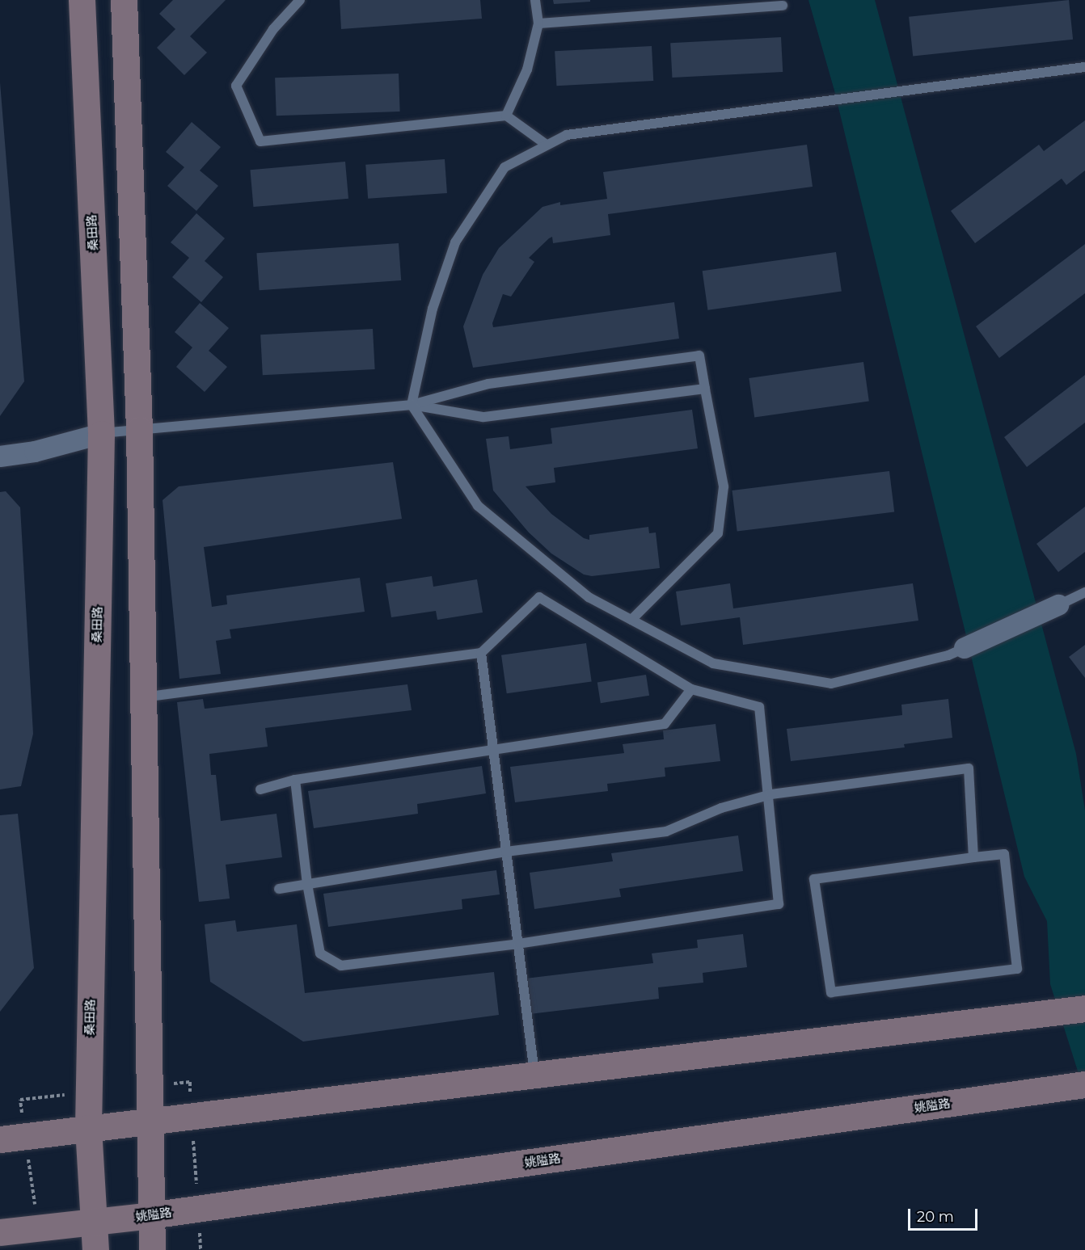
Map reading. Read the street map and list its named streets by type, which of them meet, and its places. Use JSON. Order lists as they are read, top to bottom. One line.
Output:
{"streets":{"main road":["桑田路","姚隘路"]},"crossings":[["桑田路","姚隘路"]],"scale_bar":"20 m"}
